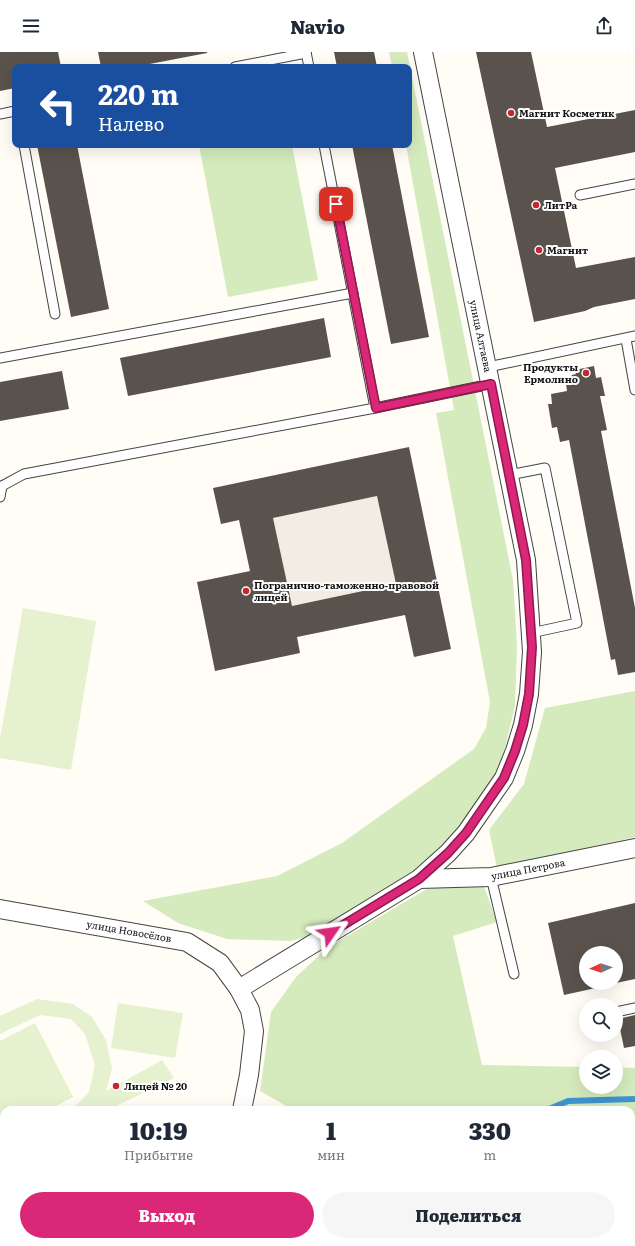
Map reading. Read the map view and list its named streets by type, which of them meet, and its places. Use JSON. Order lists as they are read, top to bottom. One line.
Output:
{"streets":{"street":["улица Алтаева","улица Петрова","улица Новосёлов"]},"crossings":[["улица Алтаева","улица Петрова"],["улица Алтаева","улица Новосёлов"]],"places":["Магнит Косметик","ЛитРа","Магнит","Продукты Ермолино","Погранично-таможенно-правовой лицей","Лицей № 20"],"north":"left","page":{"header":"Navio","turn":["220 m","Налево"],"eta":["10:19","Прибытие","1","мин","330","m"],"buttons":["Выход","Поделиться"]}}
